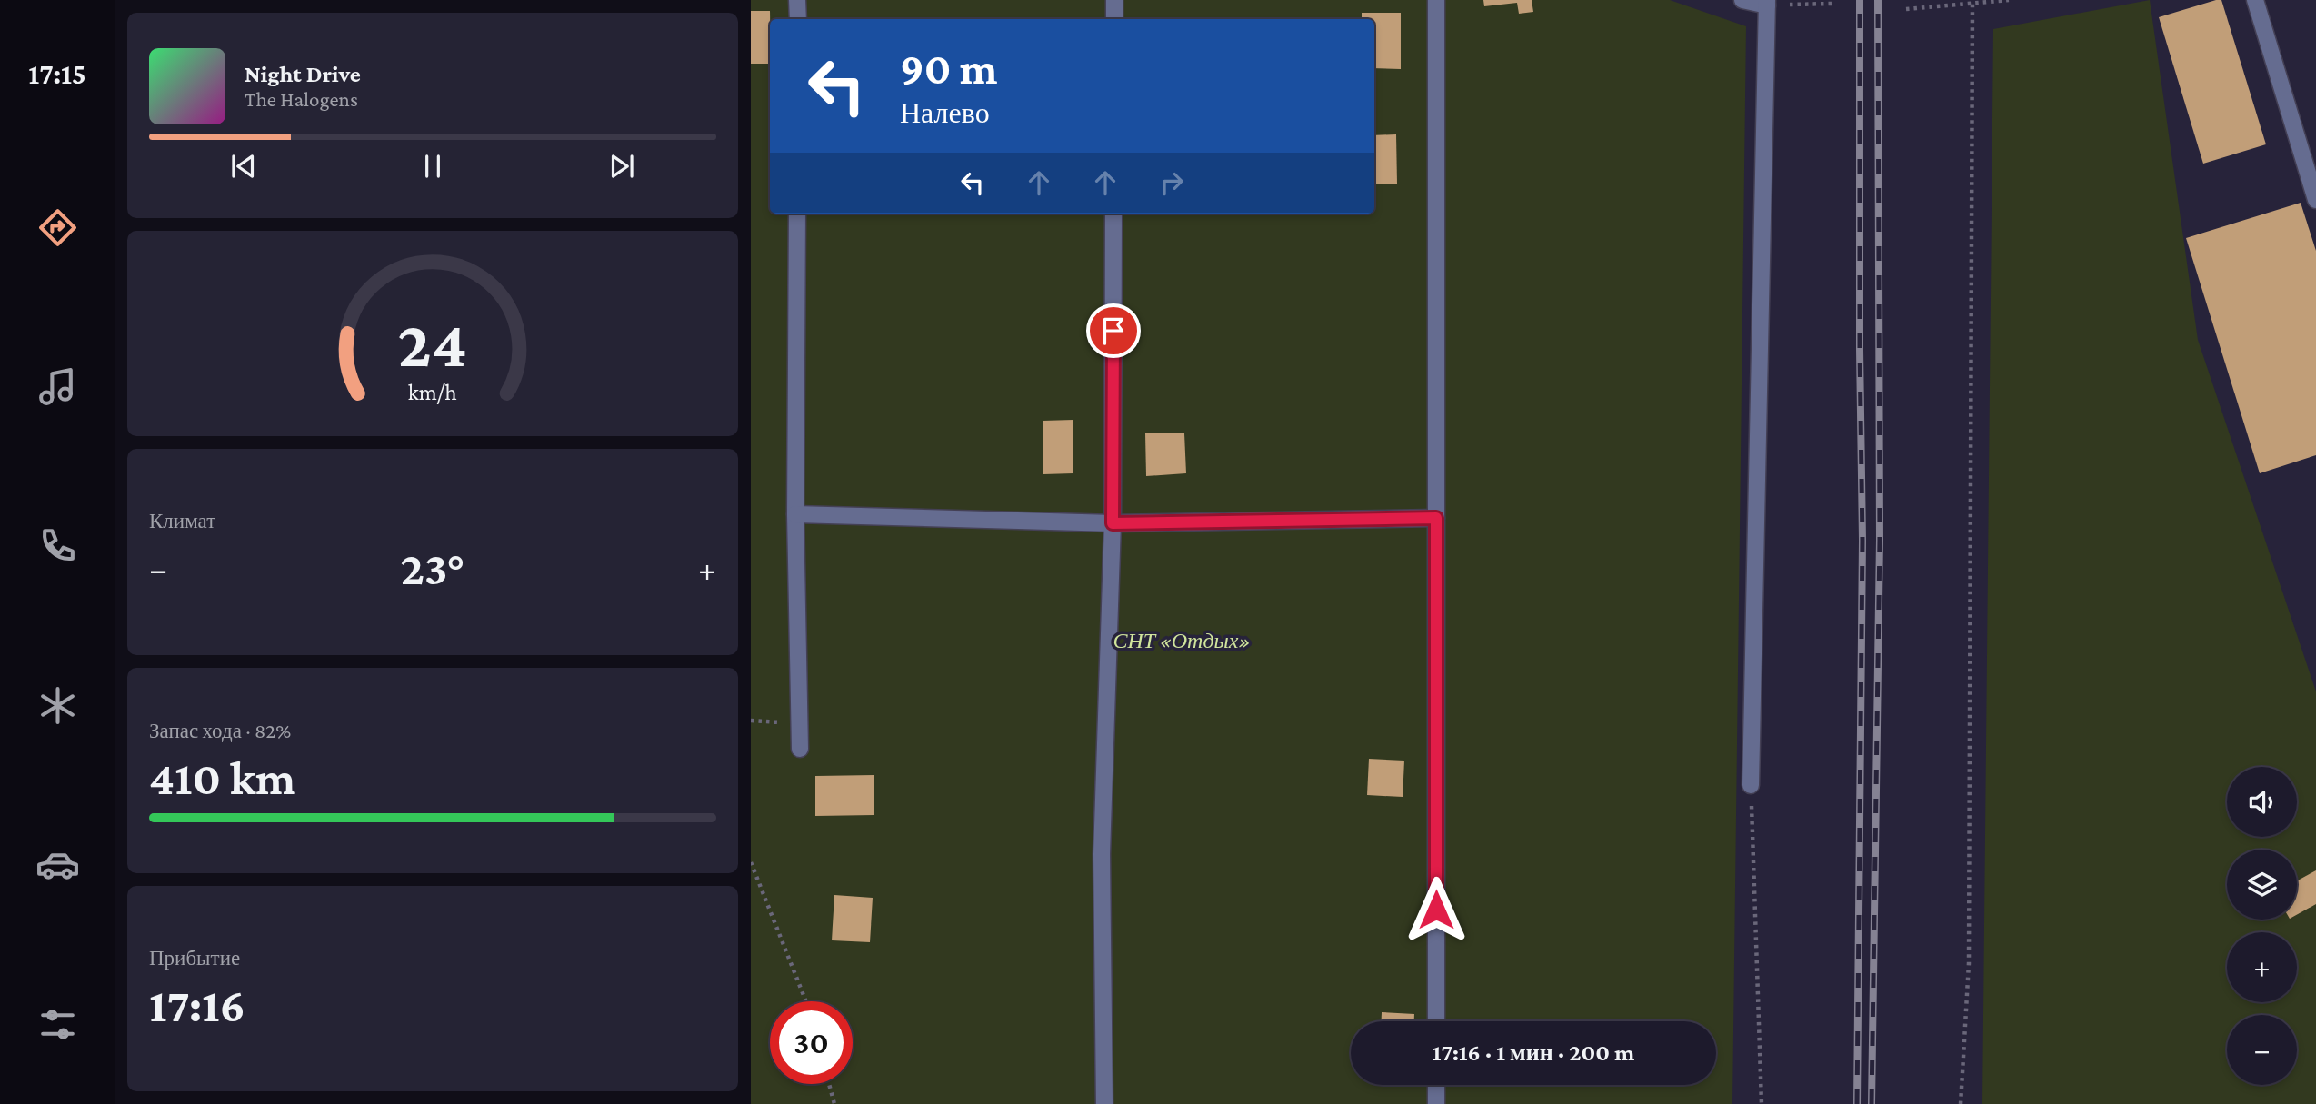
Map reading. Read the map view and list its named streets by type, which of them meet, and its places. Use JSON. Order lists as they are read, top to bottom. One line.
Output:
{"parks":["СНТ «Отдых»"],"page":{"tabs":"17:15","turn":["90 m","Налево"],"song":["Night Drive","The Halogens"],"tile":["Климат",["Запас хода · 82%","410 km"],["Прибытие","17:16"]],"heat":["−","23°","+"],"map_buttons":["+","−"],"limit":"30","trip":"17:16 · 1 мин · 200 m","gauge":["24","km/h"]}}
